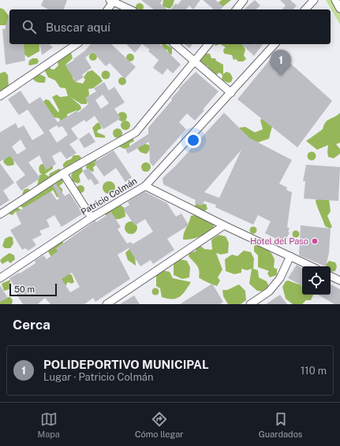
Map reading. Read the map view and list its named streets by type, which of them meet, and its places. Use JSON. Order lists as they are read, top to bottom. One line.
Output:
{"streets":{"street":["Patricio Colmán"]},"places":["Hotel del Paso"],"scale_bar":"50 m","page":{"search":"Buscar aquí","pins":"1","scale":"50 m","heading":"Cerca","list":[{"mark":"1","name":"POLIDEPORTIVO MUNICIPAL","note":"Lugar · Patricio Colmán","value":"110 m"}],"nav":["Mapa","Cómo llegar","Guardados"]}}
